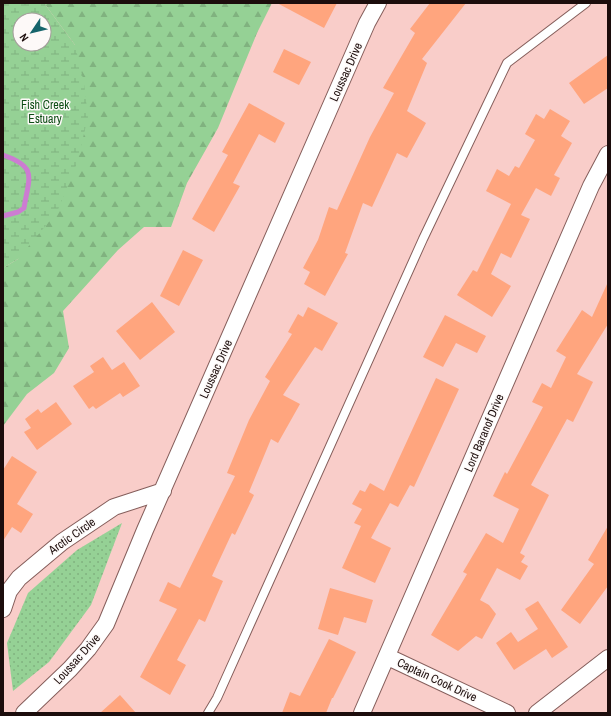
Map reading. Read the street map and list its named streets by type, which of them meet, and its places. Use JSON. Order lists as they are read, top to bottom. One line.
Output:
{"streets":{"street":["Loussac Drive","Lord Baranof Drive","Arctic Circle","Captain Cook Drive"]},"crossings":[["Loussac Drive","Arctic Circle"],["Lord Baranof Drive","Captain Cook Drive"]],"parks":["Fish Creek Estuary"],"north":"bottom left"}
